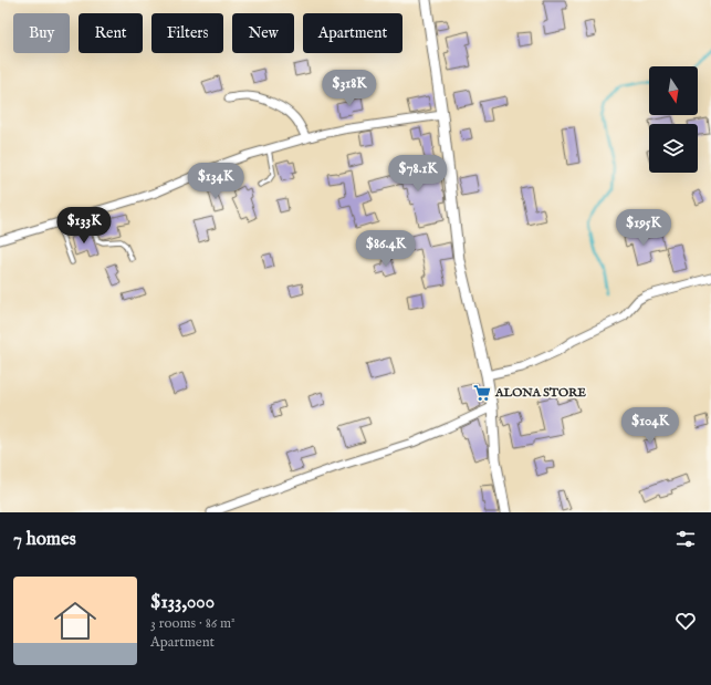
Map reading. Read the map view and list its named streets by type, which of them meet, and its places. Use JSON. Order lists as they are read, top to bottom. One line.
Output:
{"places":{"supermarket":["ALONA STORE"]},"north":"bottom","page":{"chip":["Buy","Rent","Filters","New","Apartment"],"price":["$318K","$78.1K","$134K","$133K","$195K","$86.4K","$104K"],"heading":"7 homes","list":[{"name":"$133,000","note":"3 rooms · 86 m² · Apartment"}]}}
